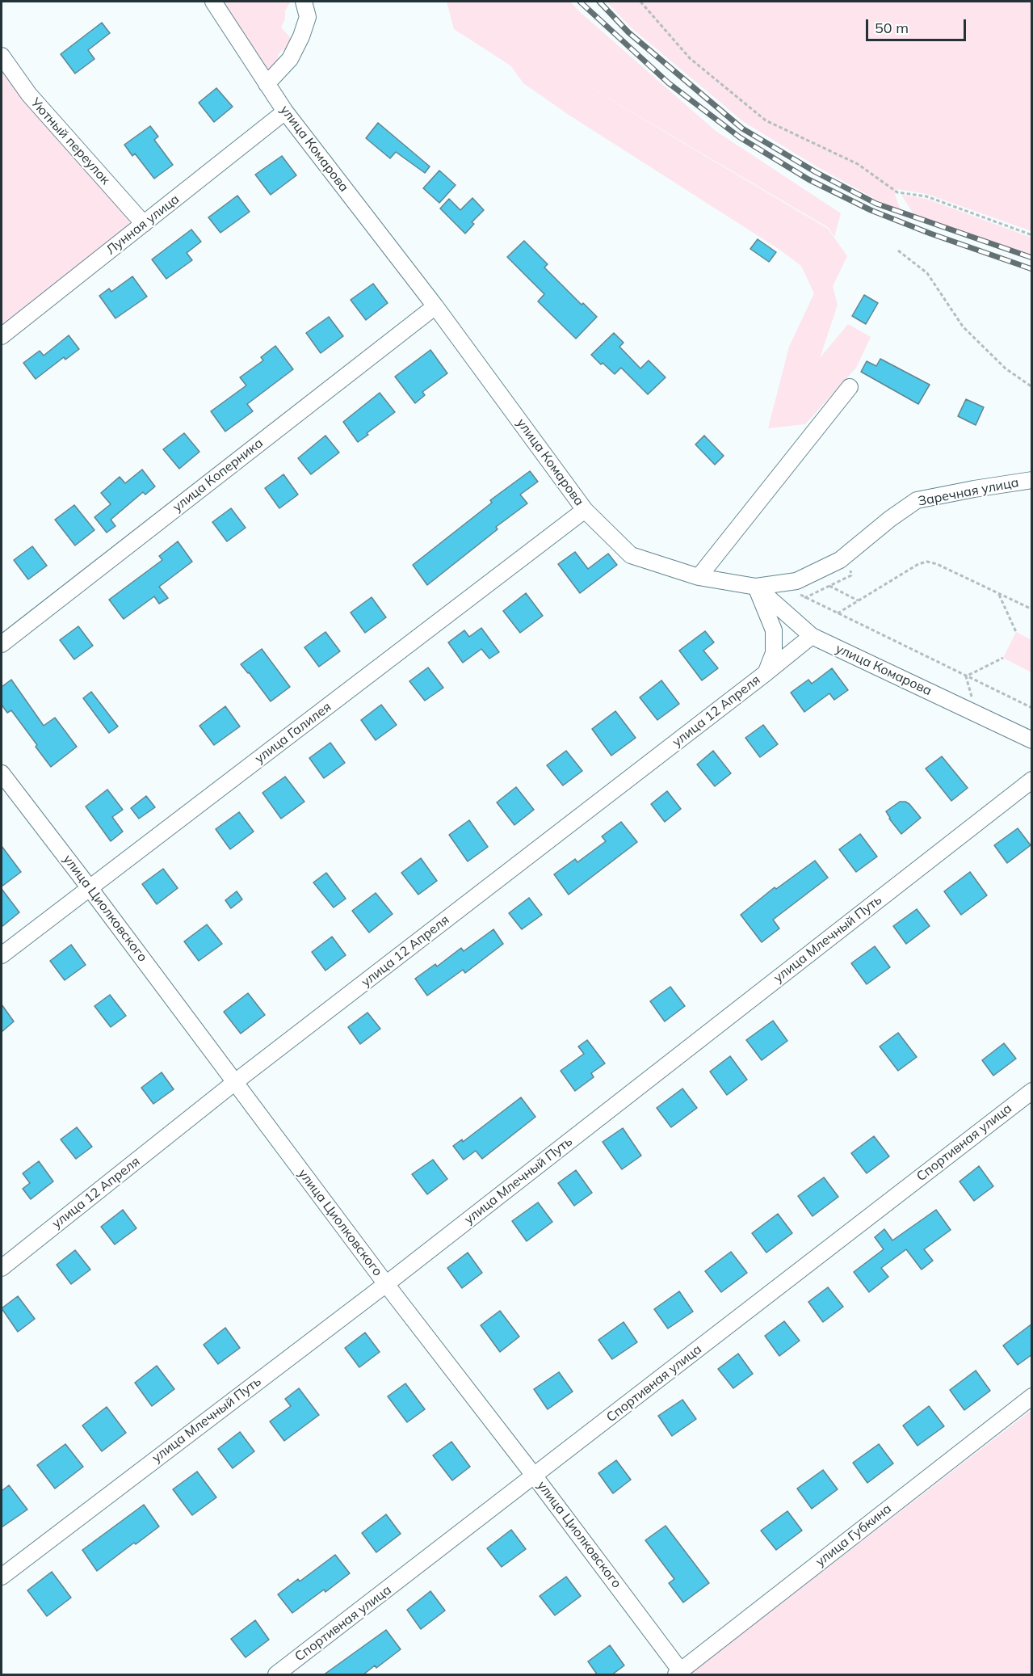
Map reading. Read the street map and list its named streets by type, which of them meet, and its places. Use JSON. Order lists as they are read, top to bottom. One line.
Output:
{"streets":{"street":["Уютный переулок","улица Комарова","Лунная улица","улица Коперника","Заречная улица","улица 12 Апреля","улица Галилея","улица Циолковского","улица Млечный Путь","Спортивная улица","улица Губкина"]},"crossings":[["Уютный переулок","Лунная улица"],["улица Комарова","Лунная улица"],["улица Комарова","улица Коперника"],["улица Комарова","Заречная улица"],["улица Комарова","улица 12 Апреля"],["улица Комарова","улица Галилея"],["улица 12 Апреля","улица Циолковского"],["улица Галилея","улица Циолковского"],["улица Циолковского","улица Млечный Путь"],["улица Циолковского","Спортивная улица"],["улица Циолковского","улица Губкина"]],"scale_bar":"50 m"}
